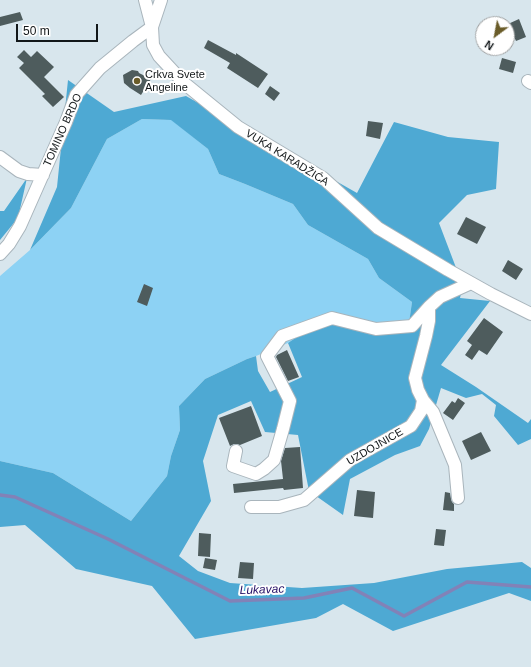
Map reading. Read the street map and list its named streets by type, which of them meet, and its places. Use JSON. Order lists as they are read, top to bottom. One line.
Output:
{"streets":{"street":["TOMINO BRDO","VUKA KARADŽIĆA","UZDOJNICE"]},"crossings":[["TOMINO BRDO","VUKA KARADŽIĆA"]],"water":["Lukavac"],"places":["Crkva Svete Angeline"],"scale_bar":"50 m","north":"bottom left"}
